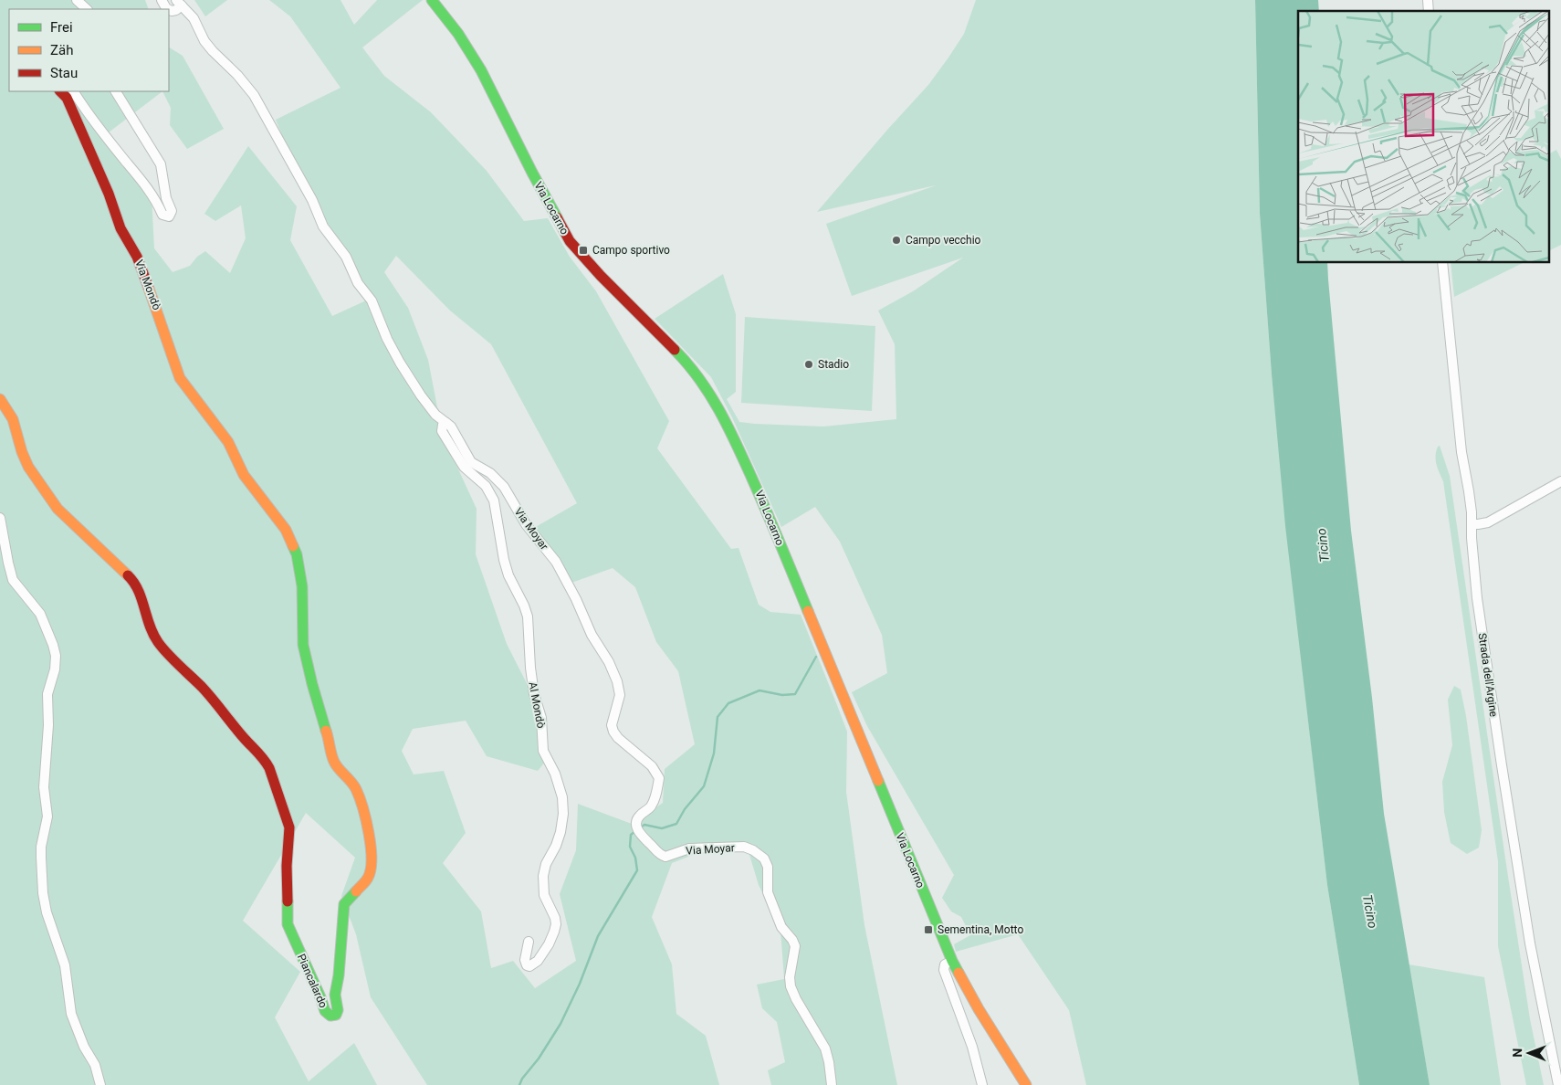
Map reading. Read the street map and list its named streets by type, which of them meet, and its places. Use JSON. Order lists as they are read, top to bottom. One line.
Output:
{"streets":{"street":["Via Locarno","Via Mondò","Via Moyar","Strada dell'Argine","Al Mondò","Piancalardo"]},"crossings":[["Via Mondò","Piancalardo"],["Via Moyar","Al Mondò"]],"water":["Ticino"],"places":{"other":["Campo vecchio","Stadio"],"transit":["Campo sportivo","Sementina, Motto"]},"legend":["Frei","Zäh","Stau"],"north":"left"}
